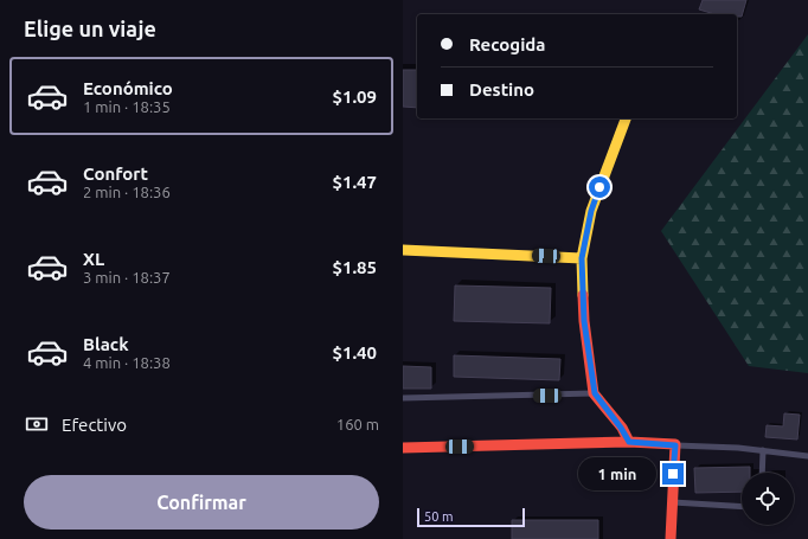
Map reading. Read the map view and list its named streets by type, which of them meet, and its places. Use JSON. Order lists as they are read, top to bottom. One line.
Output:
{"scale_bar":"50 m","page":{"heading":"Elige un viaje","banner":["Recogida","Destino"],"list":[{"name":"Económico","note":"1 min · 18:35","value":"$1.09"},{"name":"Confort","note":"2 min · 18:36","value":"$1.47"},{"name":"XL","note":"3 min · 18:37","value":"$1.85"},{"name":"Black","note":"4 min · 18:38","value":"$1.40"}],"pay":["Efectivo","160 m"],"bubble":"1 min","buttons":"Confirmar","scale":"50 m"}}
